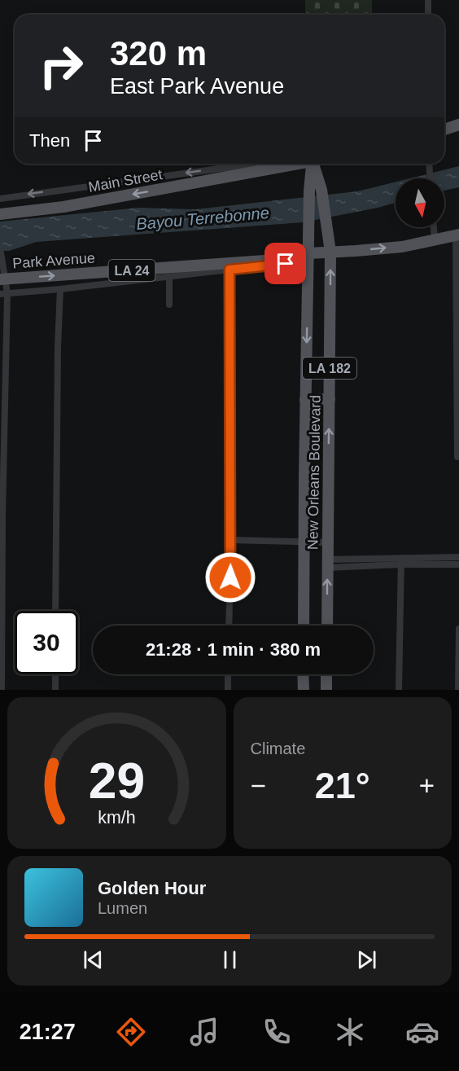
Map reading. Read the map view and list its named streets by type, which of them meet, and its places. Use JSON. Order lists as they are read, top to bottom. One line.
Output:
{"streets":{"main road":["Main Street","Park Avenue","LA 24","LA 182","New Orleans Boulevard"]},"crossings":[["Park Avenue","LA 182"],["Park Avenue","New Orleans Boulevard"],["LA 182","New Orleans Boulevard"]],"one_way":["Park Avenue"],"water":["Bayou Terrebonne"],"north":"bottom","page":{"turn":["320 m","East Park Avenue"],"then":"Then","limit":"30","trip":"21:28 · 1 min · 380 m","tile":"Climate","heat":["−","21°","+"],"song":["Golden Hour","Lumen"],"tabs":"21:27","gauge":["29","km/h"]}}
